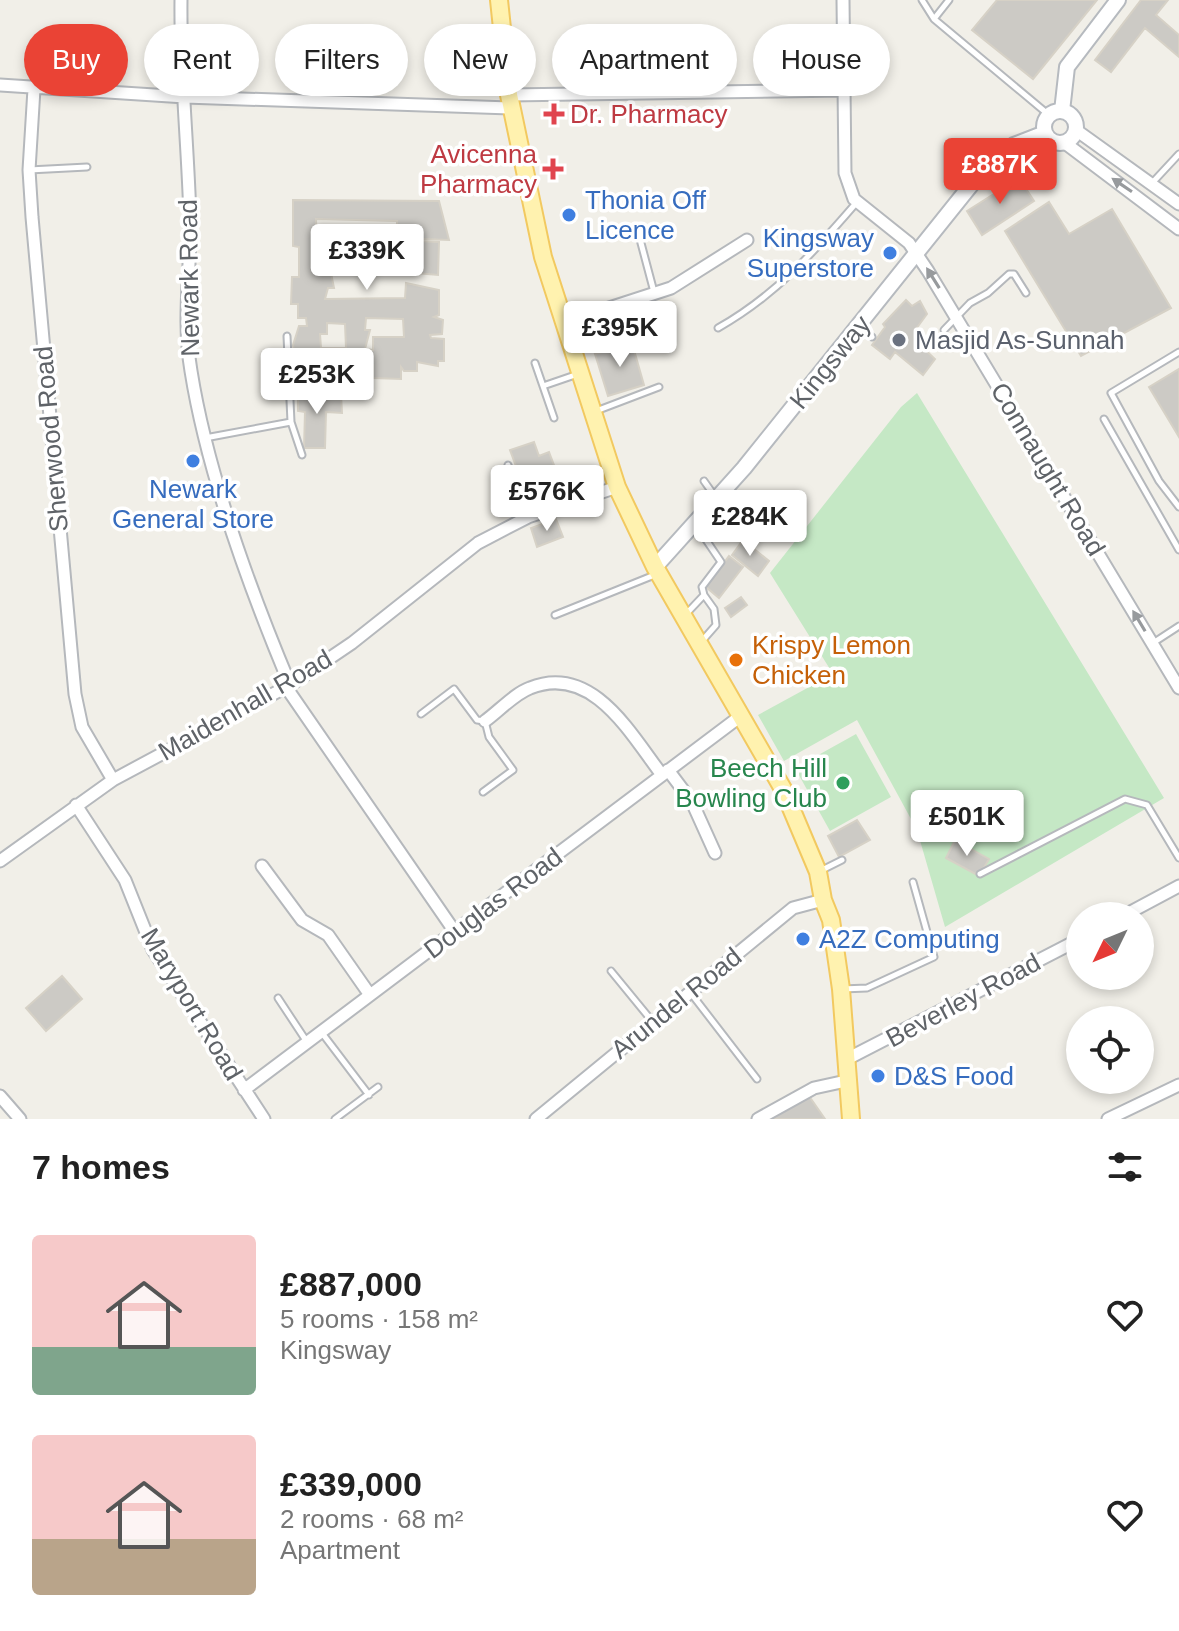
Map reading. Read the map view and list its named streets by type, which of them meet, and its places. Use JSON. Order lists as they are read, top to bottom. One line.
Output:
{"streets":{"street":["Newark Road","Kingsway","Sherwood Road","Connaught Road","Maidenhall Road","Douglas Road","Beverley Road","Arundel Road","Maryport Road"]},"crossings":[["Newark Road","Maidenhall Road"],["Newark Road","Douglas Road"],["Kingsway","Connaught Road"],["Sherwood Road","Maidenhall Road"],["Maidenhall Road","Maryport Road"],["Douglas Road","Maryport Road"]],"one_way":["Connaught Road"],"places":{"health":["Dr. Pharmacy","Avicenna Pharmacy"],"other":["Thonia Off Licence","Kingsway Superstore","Masjid As-Sunnah","Newark General Store","Krispy Lemon Chicken","Beech Hill Bowling Club","A2Z Computing","D&S Food"]},"north":"bottom left","page":{"chip":["Buy","Rent","Filters","New","Apartment","House"],"price":["£887K","£339K","£395K","£253K","£576K","£284K","£501K"],"heading":"7 homes","list":[{"name":"£887,000","note":"5 rooms · 158 m² · Kingsway"},{"name":"£339,000","note":"2 rooms · 68 m² · Apartment"}]}}
